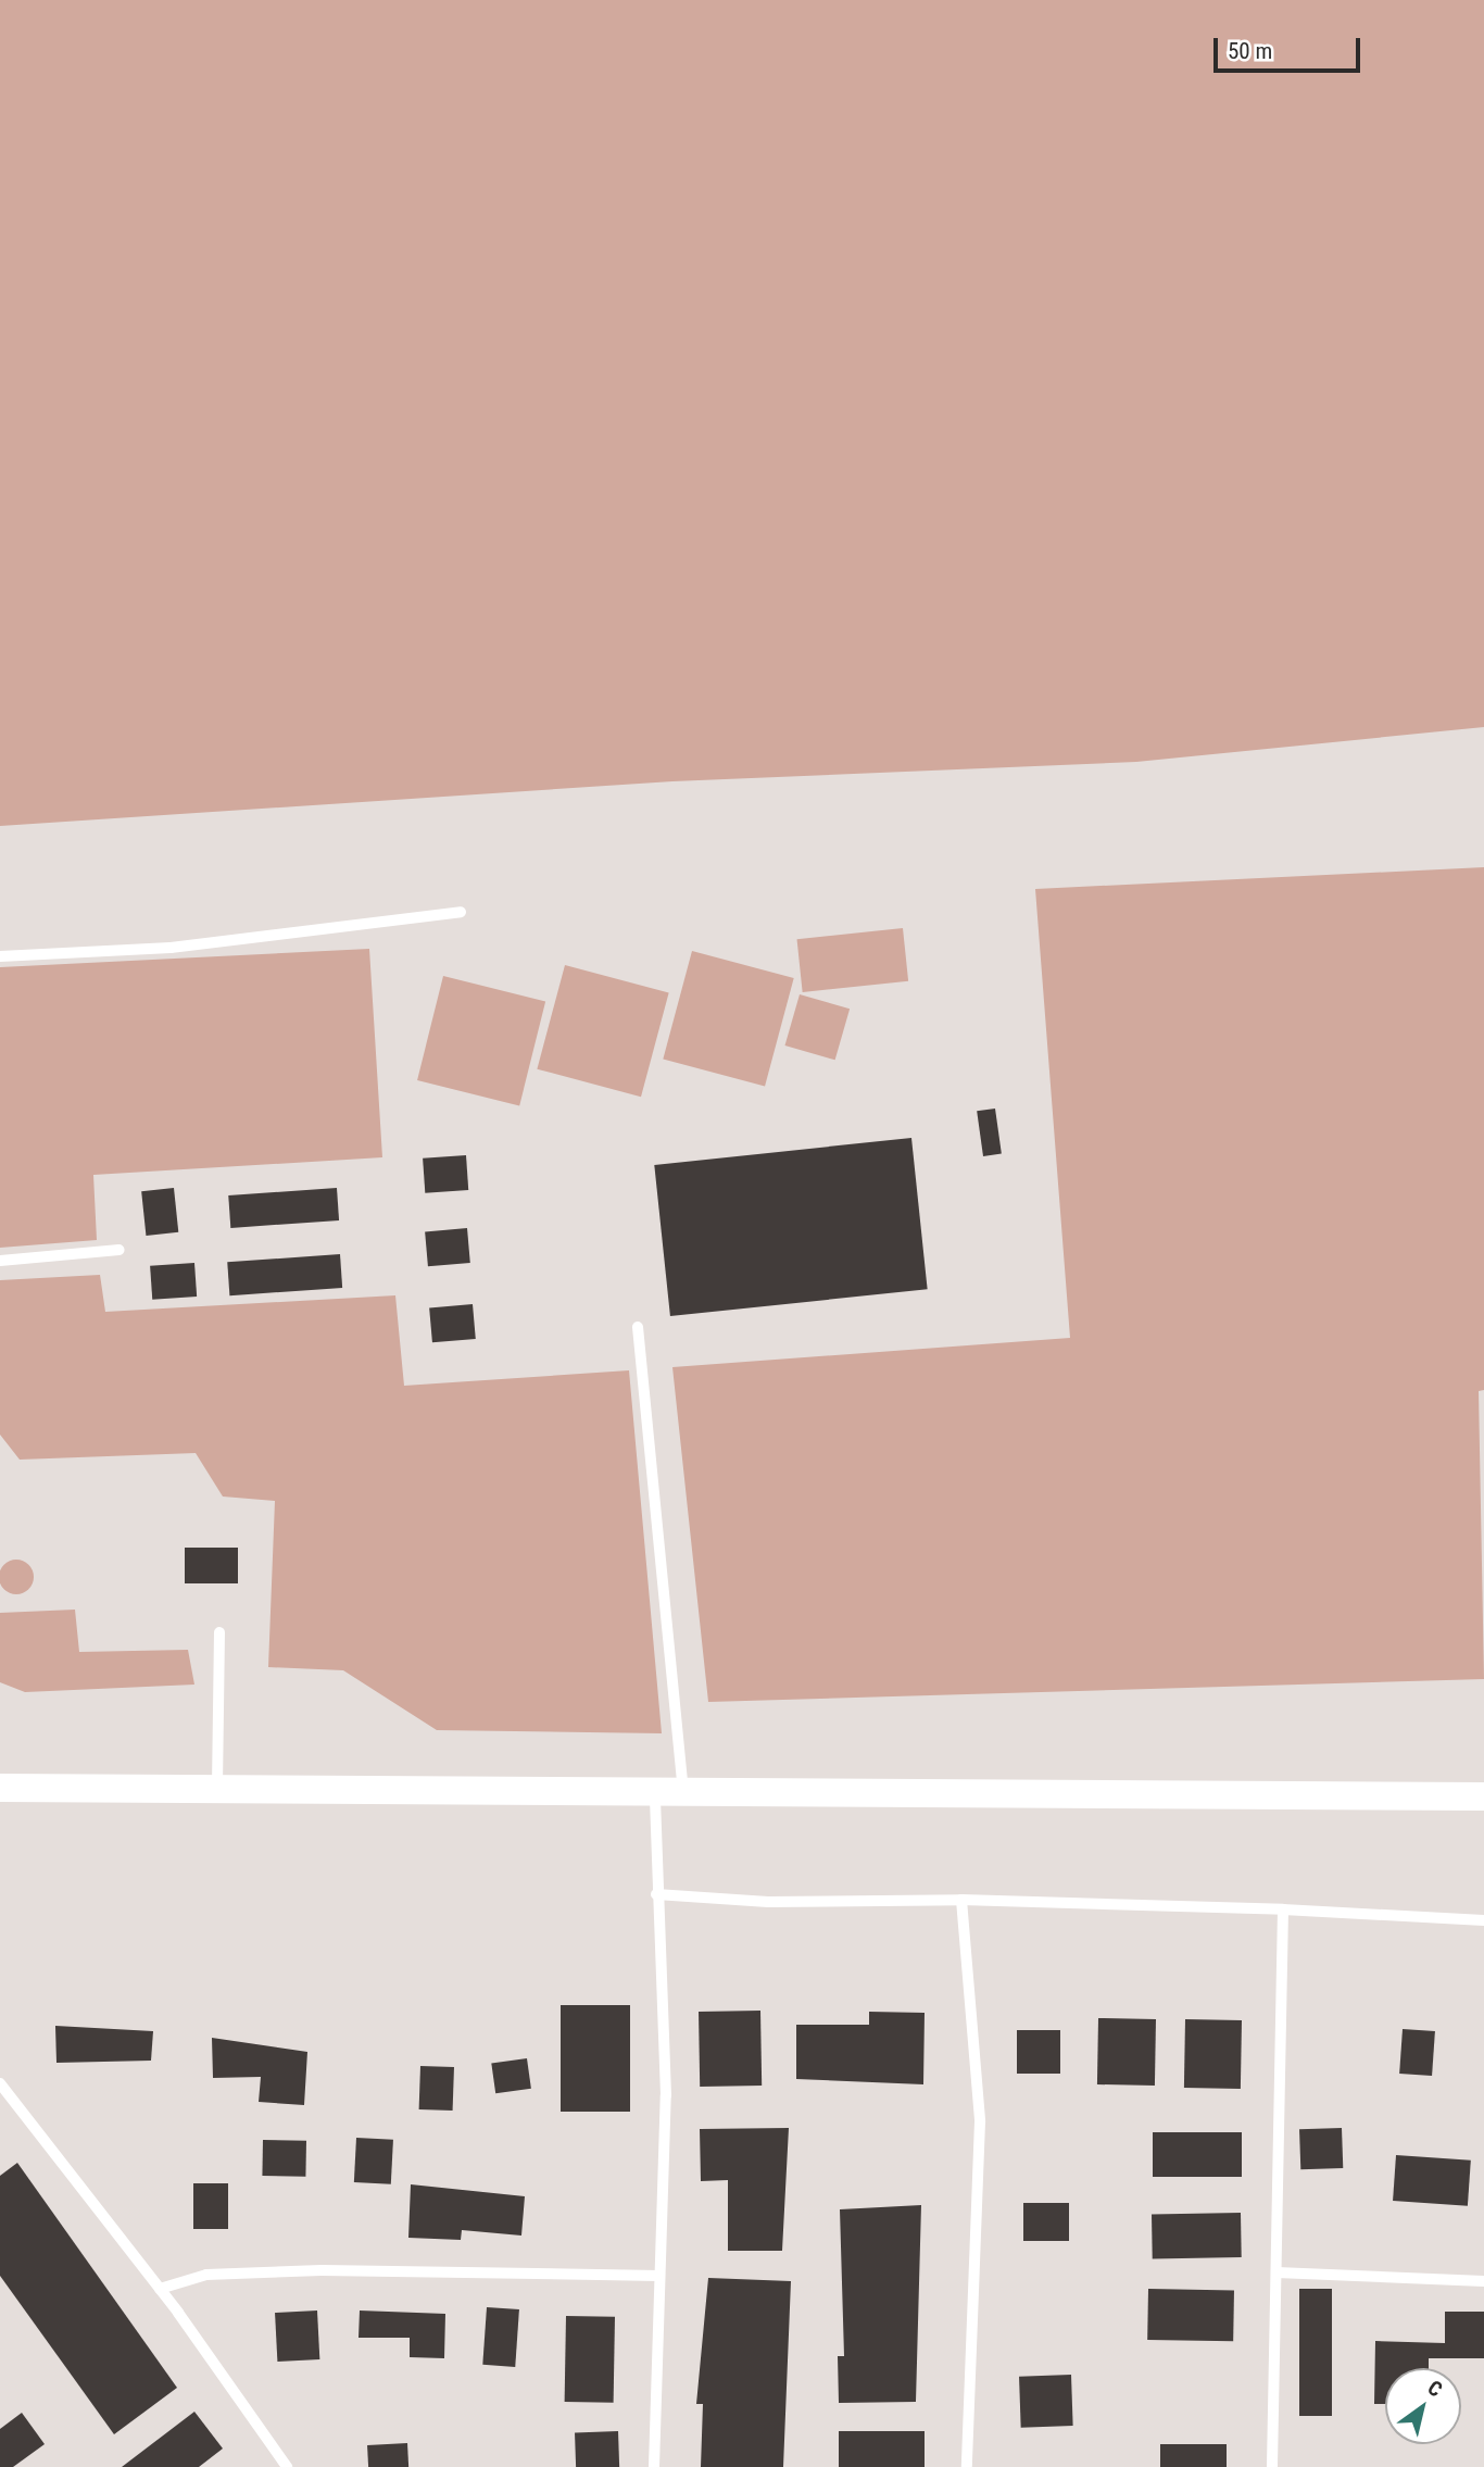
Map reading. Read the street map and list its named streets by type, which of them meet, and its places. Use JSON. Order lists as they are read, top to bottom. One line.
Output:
{"scale_bar":"50 m","north":"top right"}
